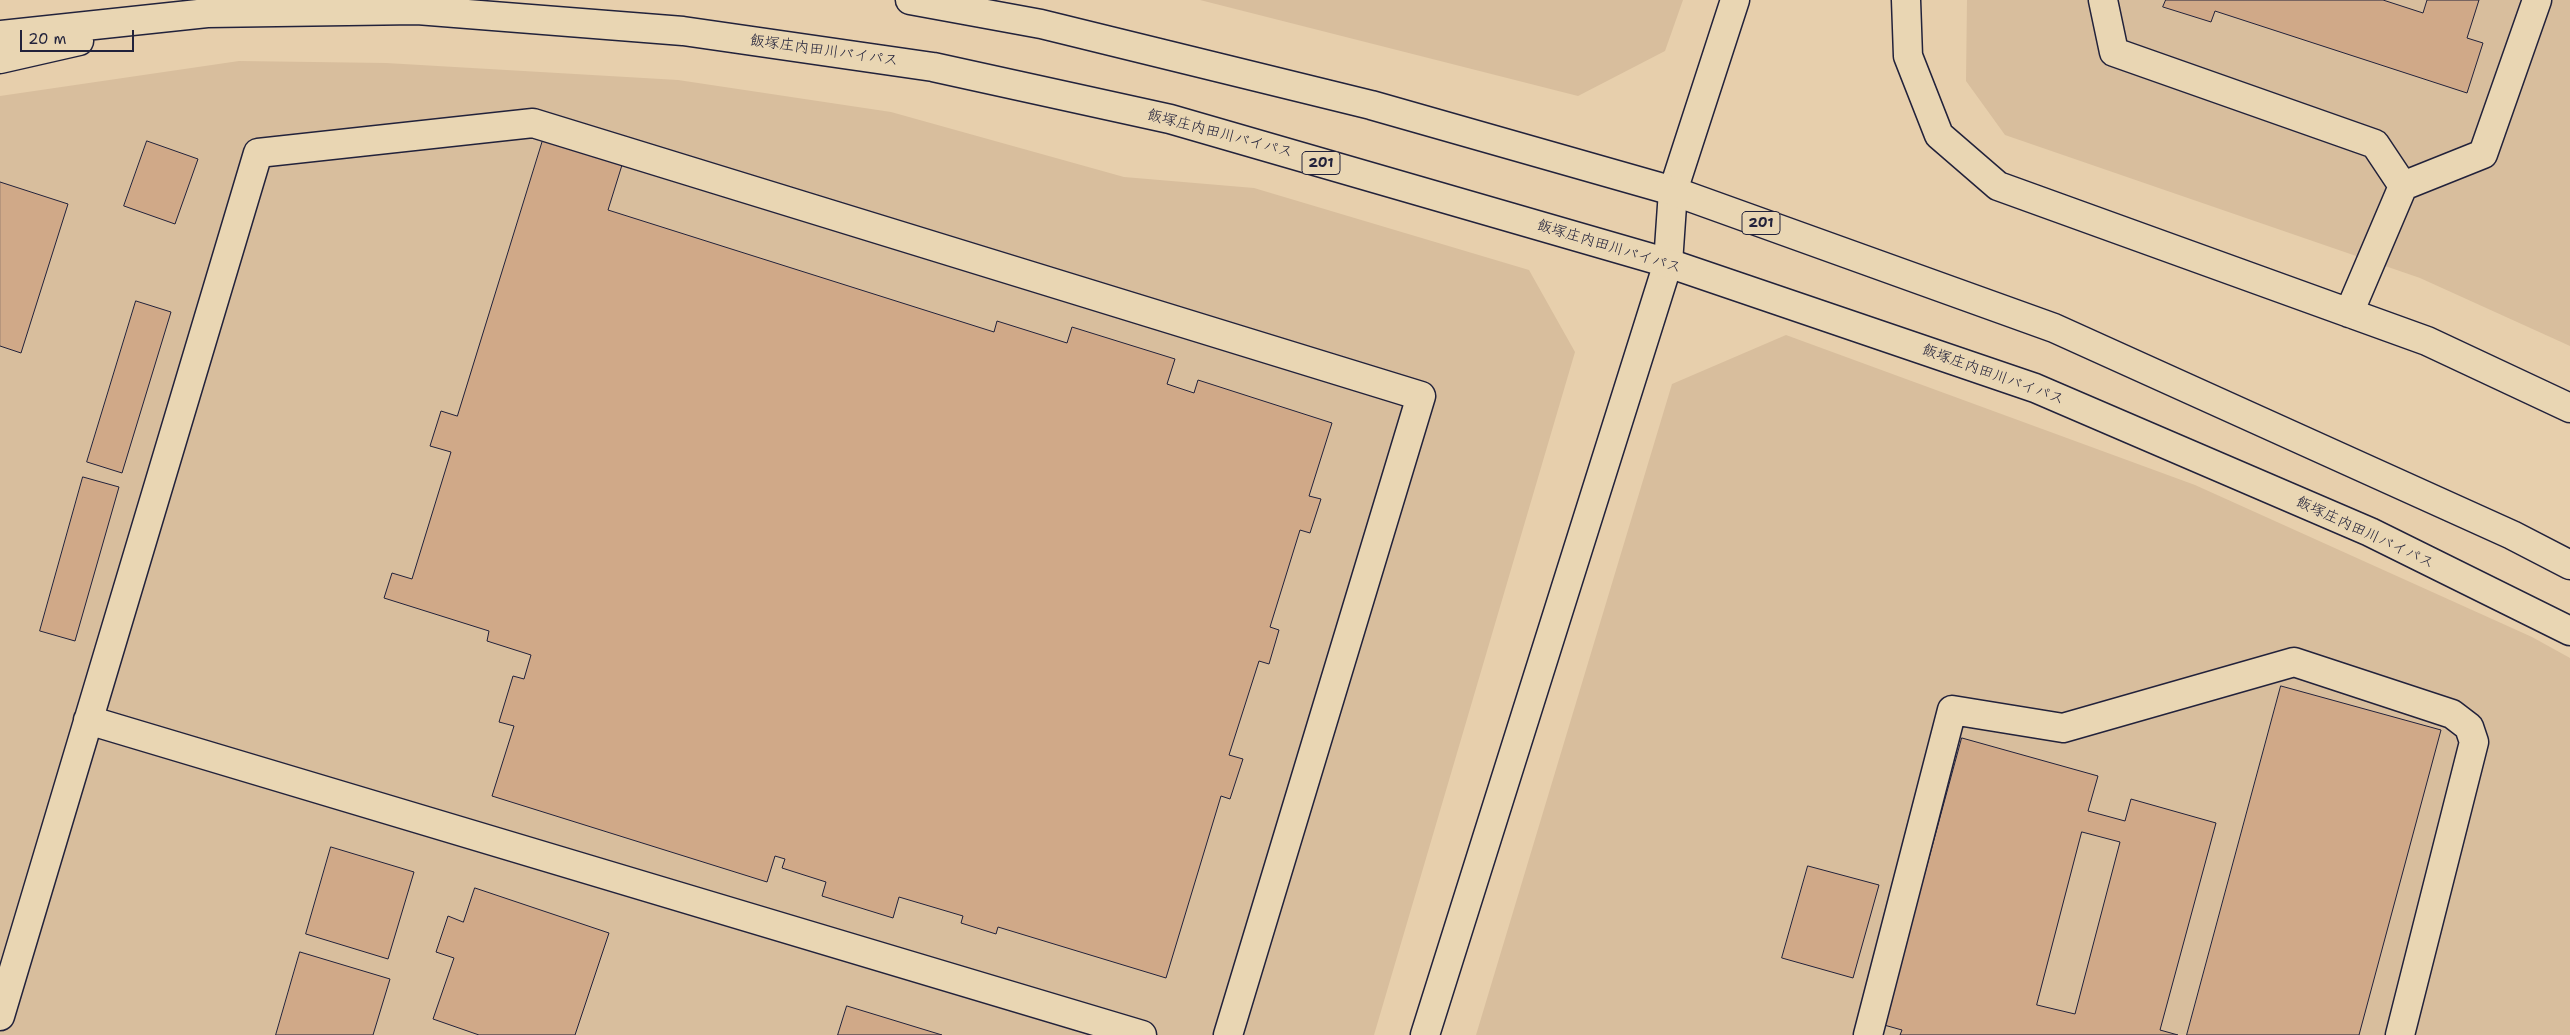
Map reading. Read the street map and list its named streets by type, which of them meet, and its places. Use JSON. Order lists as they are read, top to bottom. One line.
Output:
{"streets":{"main road":["飯塚庄内田川バイパス","201"]},"scale_bar":"20 m"}
